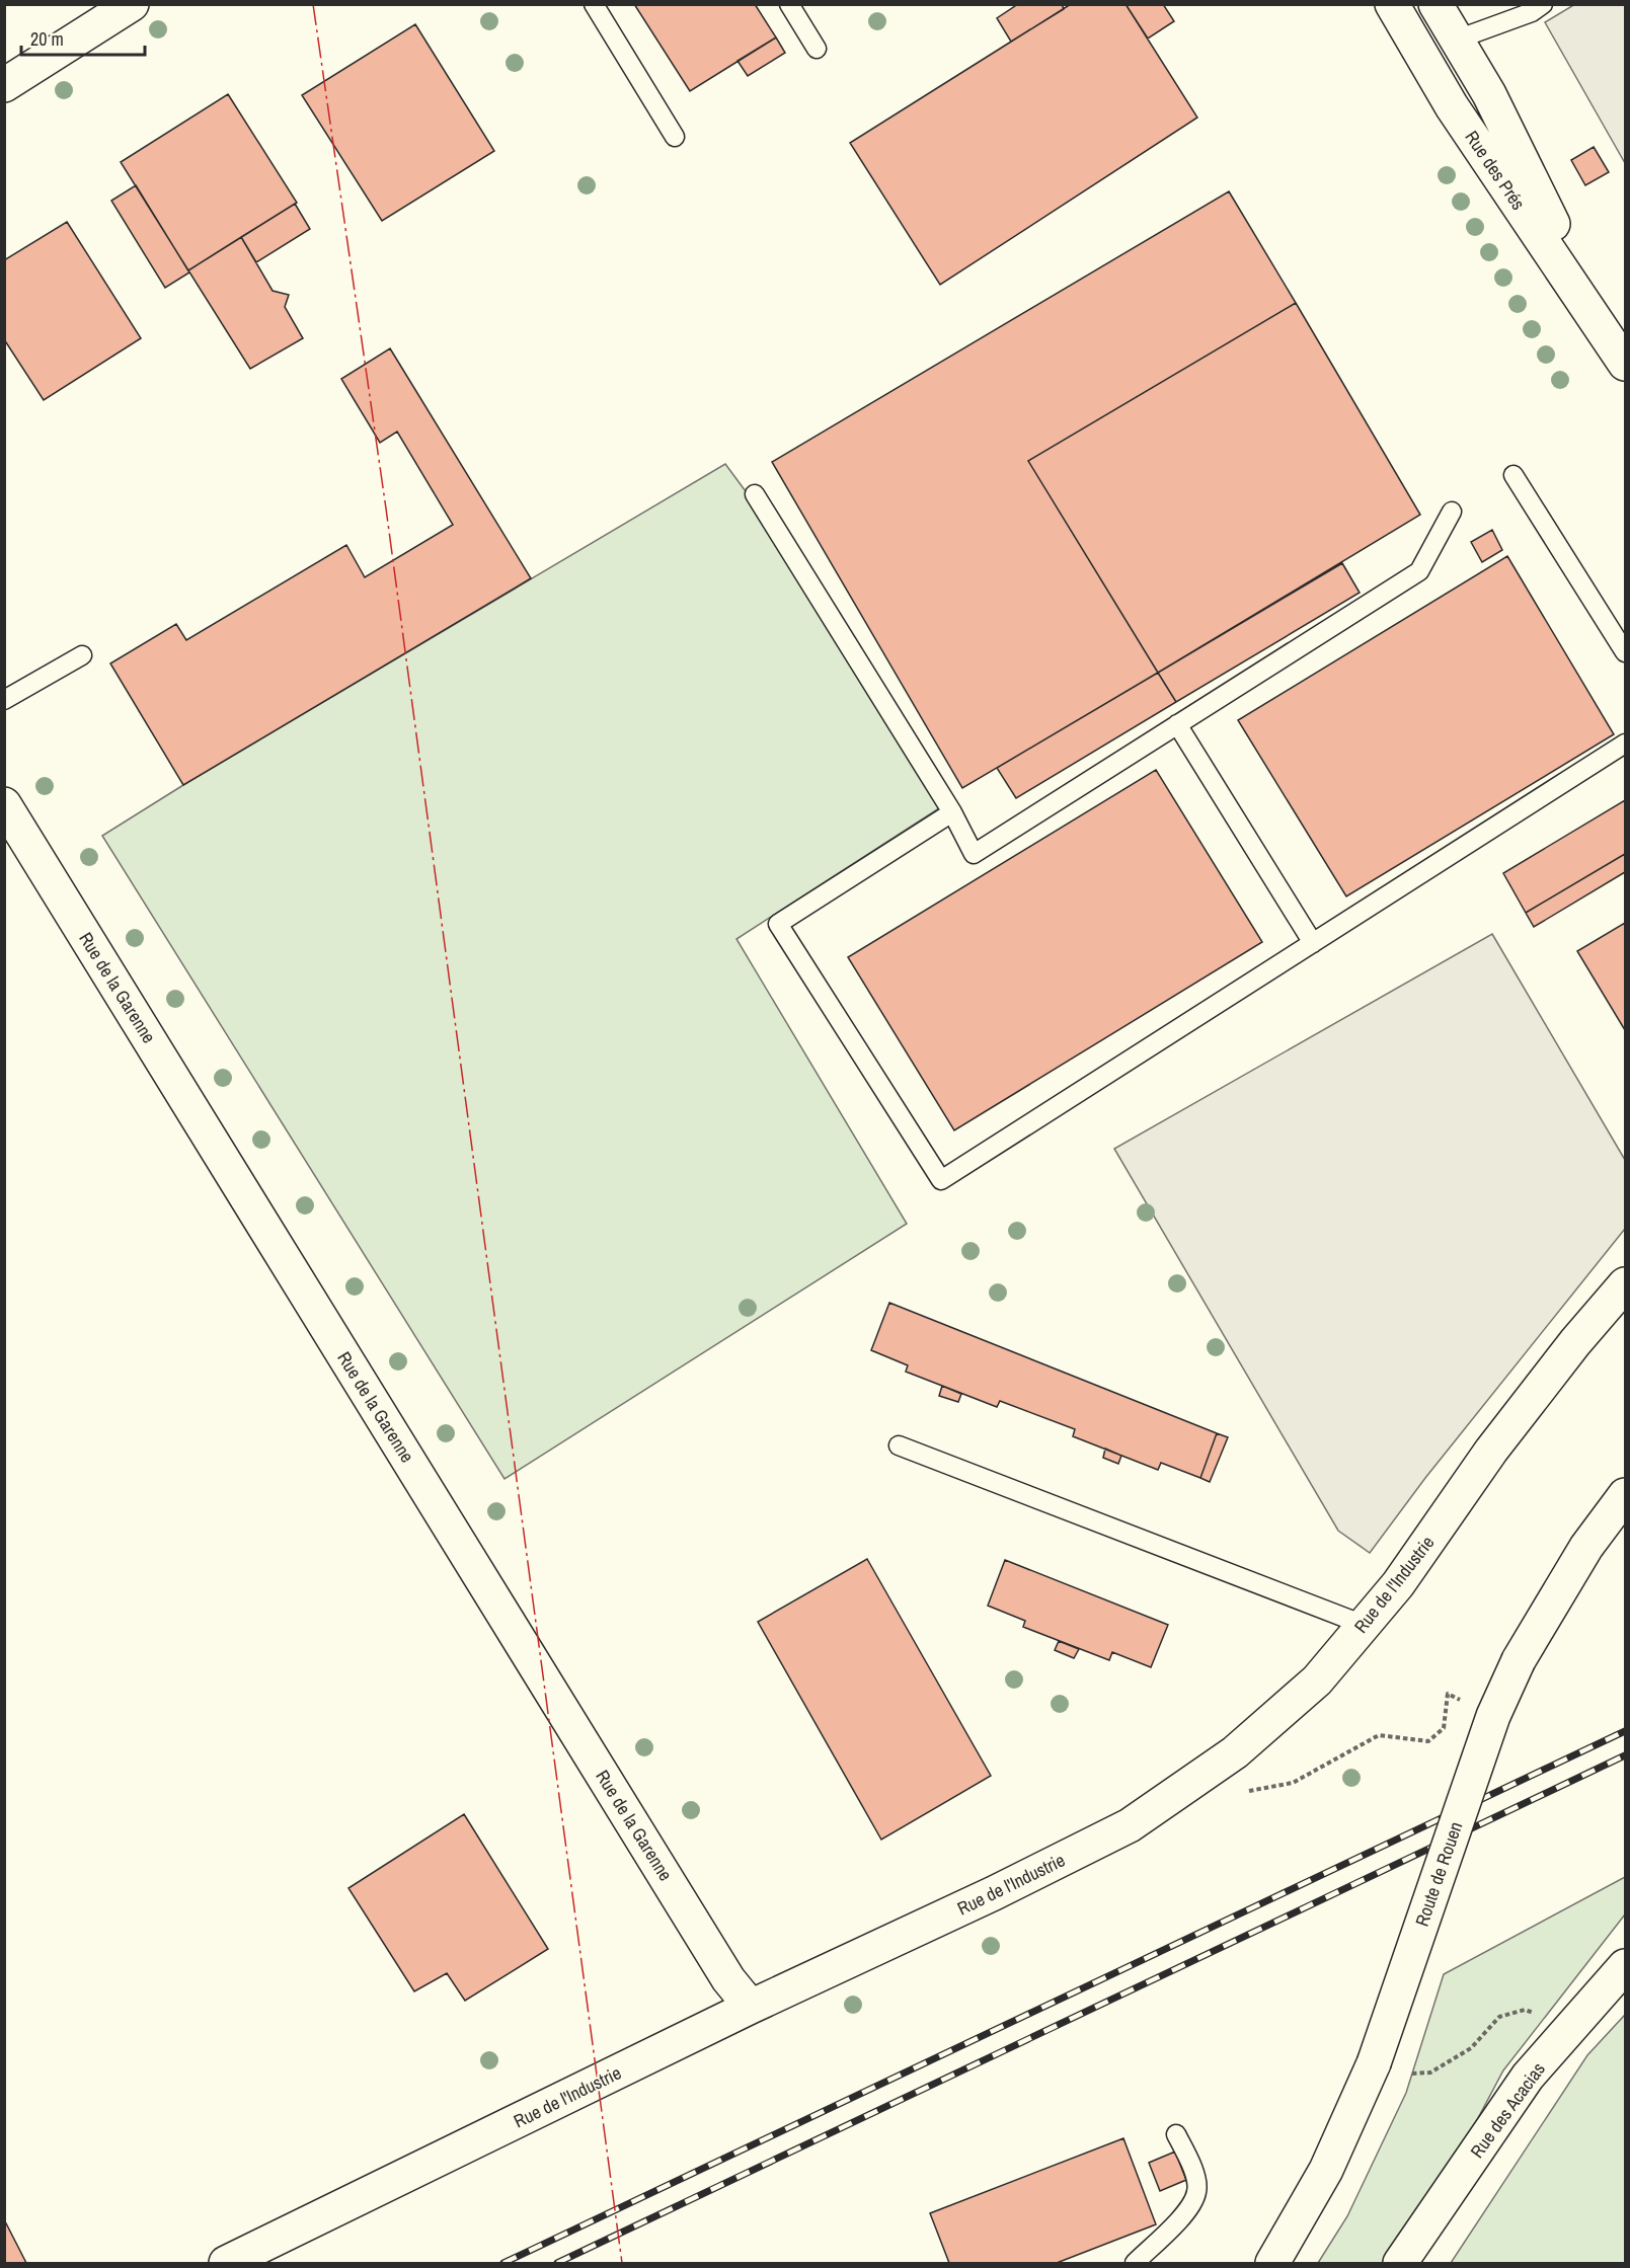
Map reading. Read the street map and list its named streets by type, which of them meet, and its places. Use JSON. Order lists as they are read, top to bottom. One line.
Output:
{"streets":{"street":["Rue des Prés","Rue de la Garenne","Rue de l'Industrie","Route de Rouen","Rue des Acacias"]},"crossings":[["Rue de la Garenne","Rue de l'Industrie"]],"scale_bar":"20 m"}
